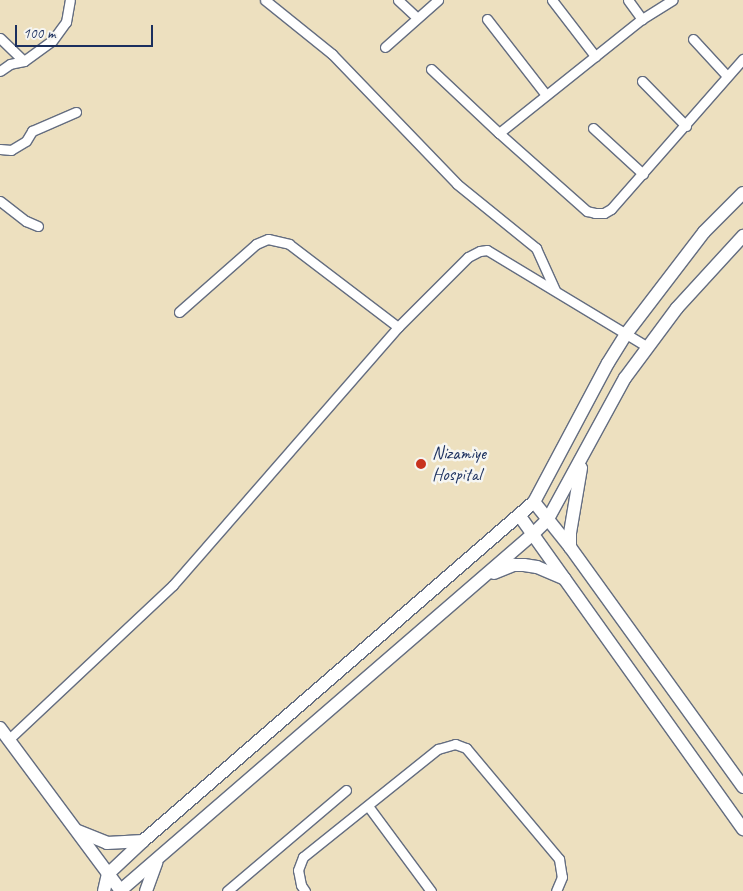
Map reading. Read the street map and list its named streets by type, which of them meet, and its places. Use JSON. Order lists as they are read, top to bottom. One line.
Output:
{"places":["Nizamiye Hospital"],"scale_bar":"100 m"}
